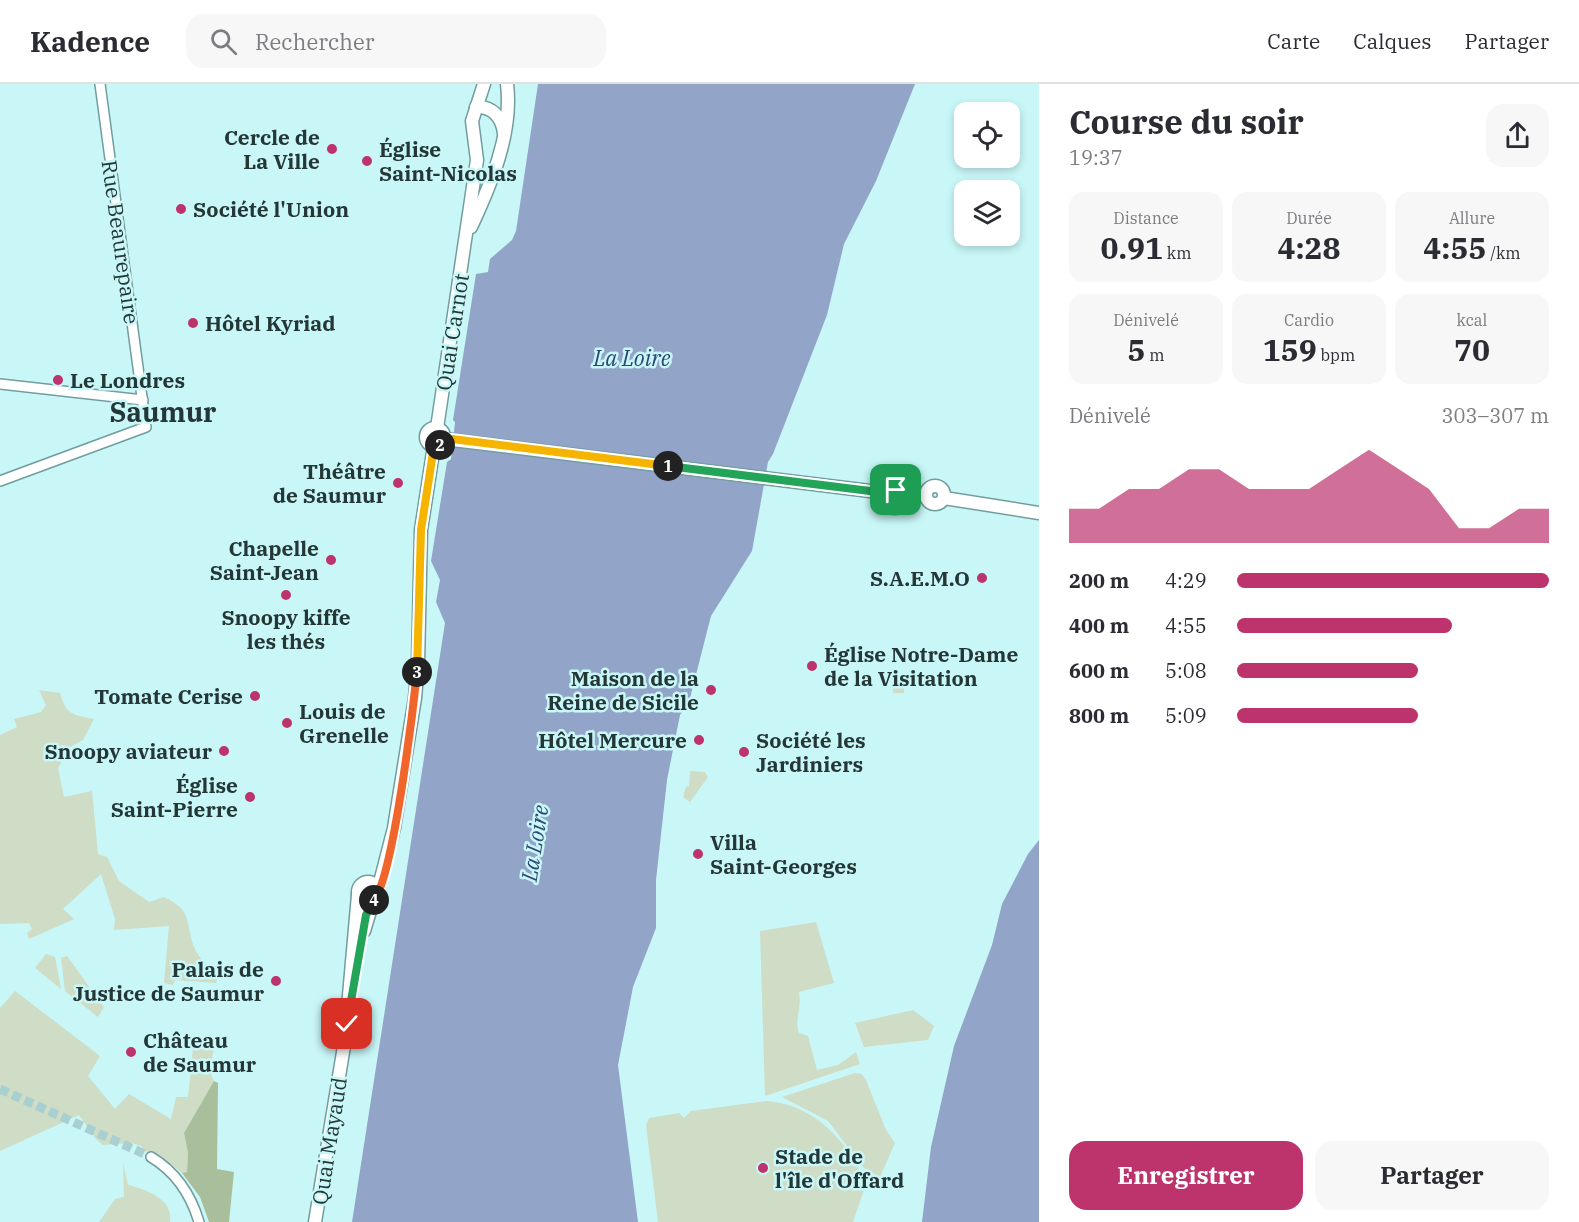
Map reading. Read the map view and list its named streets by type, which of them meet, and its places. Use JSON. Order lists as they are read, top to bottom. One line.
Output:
{"streets":{"main road":["Quai Carnot","Quai Mayaud"],"street":["Rue Beaurepaire"]},"crossings":[["Quai Carnot","Quai Mayaud"]],"districts":["Saumur"],"water":["La Loire"],"places":["Cercle de La Ville","Église Saint-Nicolas","Société l'Union","Hôtel Kyriad","Le Londres","Théâtre de Saumur","Chapelle Saint-Jean","S.A.E.M.O","Snoopy kiffe les thés","Église Notre-Dame de la Visitation","Maison de la Reine de Sicile","Tomate Cerise","Louis de Grenelle","Hôtel Mercure","Snoopy aviateur","Société les Jardiniers","Église Saint-Pierre","Villa Saint-Georges","Palais de Justice de Saumur","Château de Saumur","Stade de l'île d'Offard"],"page":{"header":"Kadence","search":"Rechercher","nav":["Carte","Calques","Partager"],"heading":["Course du soir","19:37"],"stats":[["Distance","0.91 km"],["Durée","4:28"],["Allure","4:55 /km"],["Dénivelé","5 m"],["Cardio","159 bpm"],["kcal","70"]],"chart":["Dénivelé","303–307 m"],"pins":["2","1","3","4"],"list":[{"name":"200 m","note":"4:29"},{"name":"400 m","note":"4:55"},{"name":"600 m","note":"5:08"},{"name":"800 m","note":"5:09"}],"buttons":["Enregistrer","Partager"]}}
